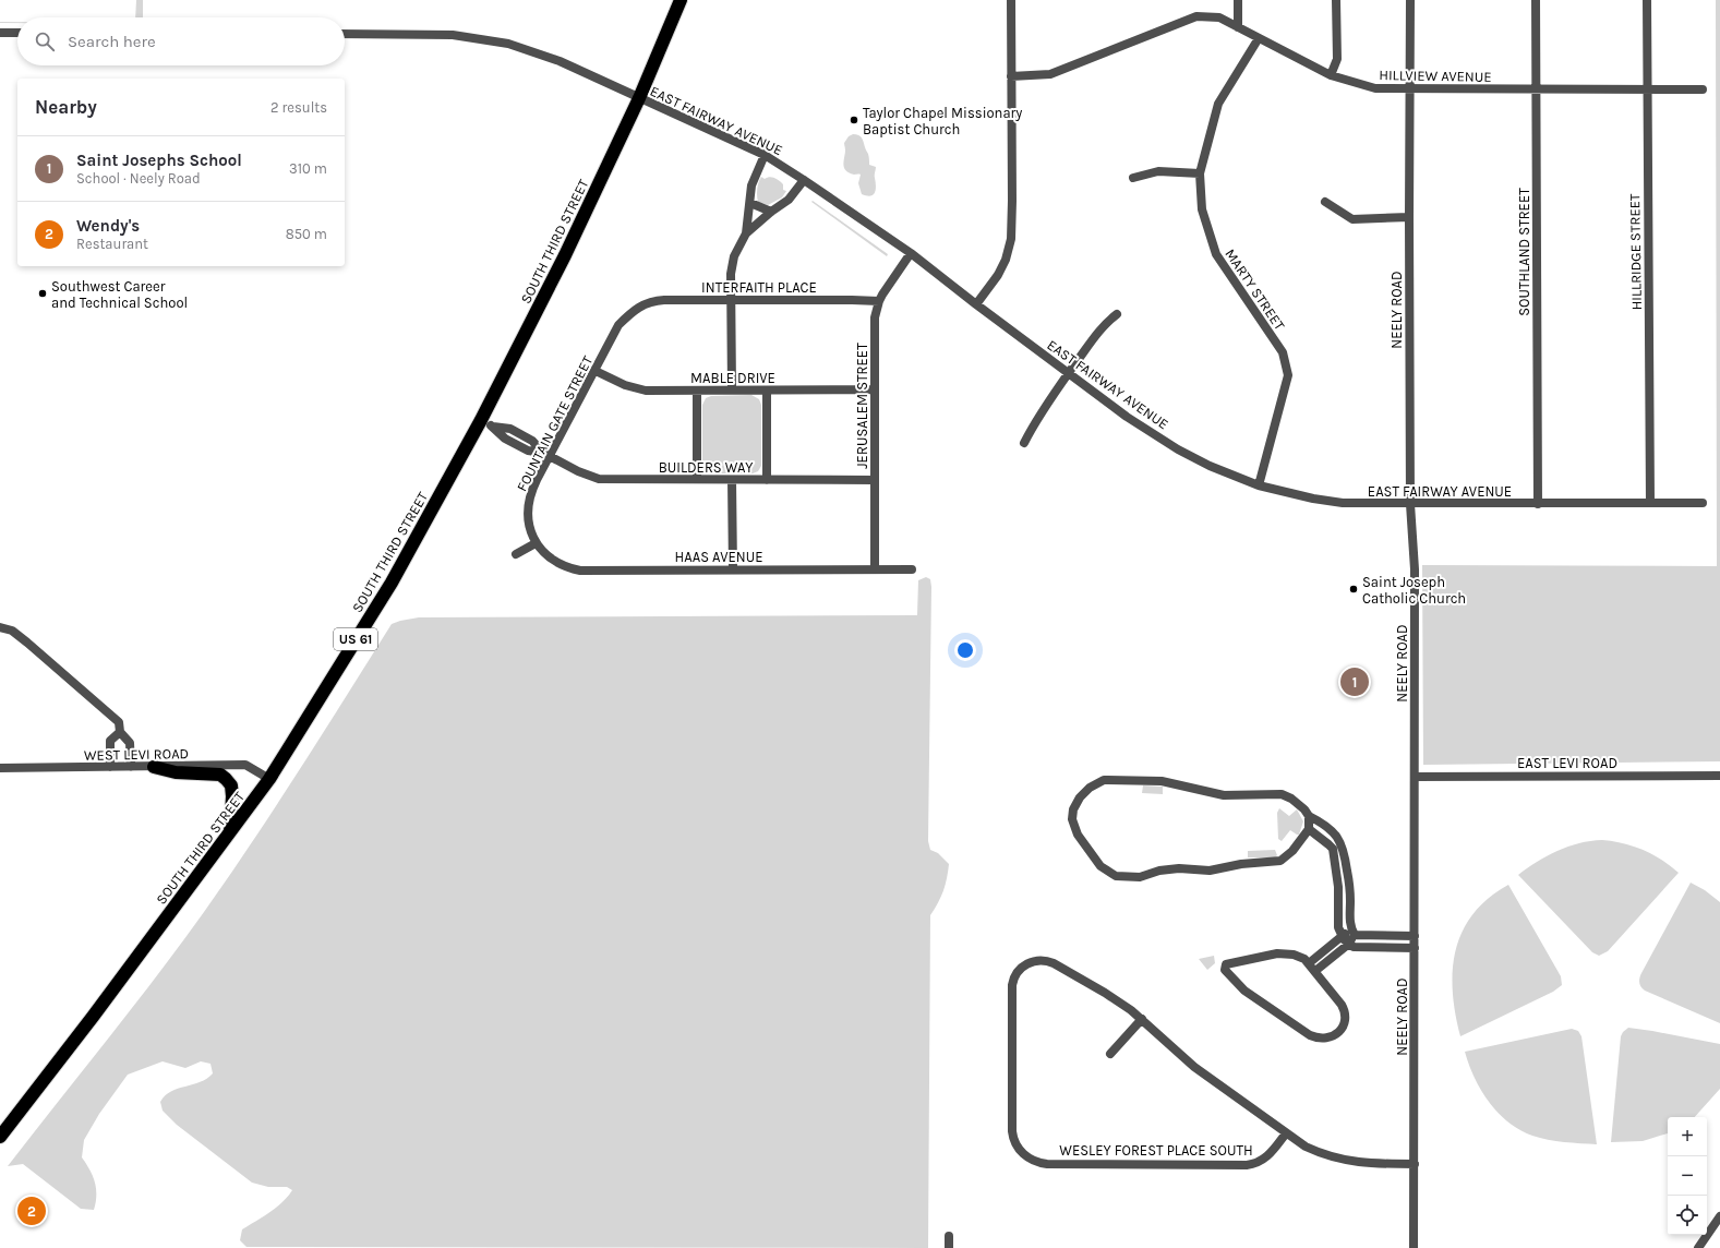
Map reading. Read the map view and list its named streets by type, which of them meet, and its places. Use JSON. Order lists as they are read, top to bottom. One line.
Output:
{"streets":{"highway":["SOUTH THIRD STREET","US 61"],"street":["HILLVIEW AVENUE","EAST FAIRWAY AVENUE","SOUTHLAND STREET","HILLRIDGE STREET","INTERFAITH PLACE","MARTY STREET","NEELY ROAD","MABLE DRIVE","JERUSALEM STREET","FOUNTAIN GATE STREET","BUILDERS WAY","HAAS AVENUE","WEST LEVI ROAD","EAST LEVI ROAD","WESLEY FOREST PLACE SOUTH"]},"crossings":[["HILLVIEW AVENUE","SOUTHLAND STREET"],["HILLVIEW AVENUE","HILLRIDGE STREET"],["HILLVIEW AVENUE","MARTY STREET"],["HILLVIEW AVENUE","NEELY ROAD"],["EAST FAIRWAY AVENUE","SOUTH THIRD STREET"],["EAST FAIRWAY AVENUE","SOUTHLAND STREET"],["EAST FAIRWAY AVENUE","HILLRIDGE STREET"],["EAST FAIRWAY AVENUE","MARTY STREET"],["EAST FAIRWAY AVENUE","NEELY ROAD"],["EAST FAIRWAY AVENUE","JERUSALEM STREET"],["SOUTH THIRD STREET","BUILDERS WAY"],["SOUTH THIRD STREET","WEST LEVI ROAD"],["INTERFAITH PLACE","JERUSALEM STREET"],["INTERFAITH PLACE","FOUNTAIN GATE STREET"],["NEELY ROAD","EAST LEVI ROAD"],["MABLE DRIVE","JERUSALEM STREET"],["MABLE DRIVE","FOUNTAIN GATE STREET"],["JERUSALEM STREET","BUILDERS WAY"],["JERUSALEM STREET","HAAS AVENUE"],["FOUNTAIN GATE STREET","BUILDERS WAY"],["FOUNTAIN GATE STREET","HAAS AVENUE"]],"places":["Taylor Chapel Missionary Baptist Church","Southwest Career and Technical School","Saint Joseph Catholic Church"],"page":{"search":"Search here","heading":["Nearby","2 results"],"list":[{"mark":"1","name":"Saint Josephs School","note":"School · Neely Road","value":"310 m"},{"mark":"2","name":"Wendy's","note":"Restaurant","value":"850 m"}],"pins":["1","2"],"map_buttons":["+","−"]}}
